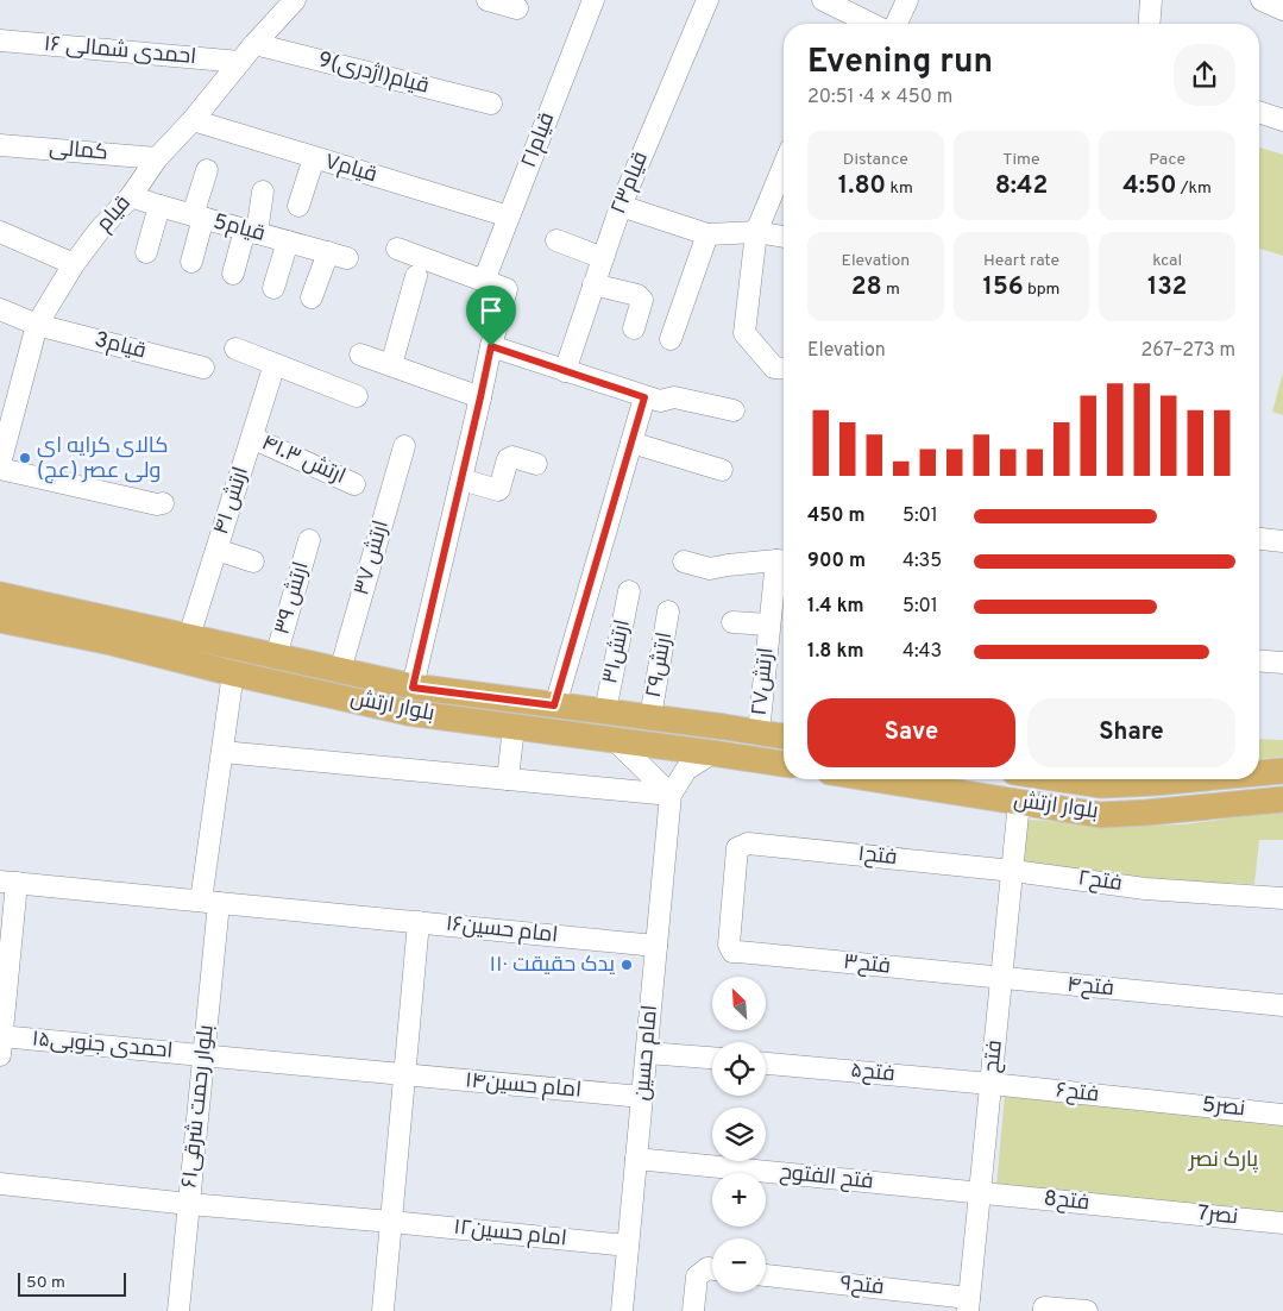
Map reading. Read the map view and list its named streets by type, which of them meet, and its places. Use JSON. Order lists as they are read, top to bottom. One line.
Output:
{"streets":{"main road":["بلوار ارتش"],"street":["احمدی شمالی ۱۶","قیام(اژدری)9","قیام۲۱","کمالی","قیام۷","قیام۲۳","قیام","قیام5","قیام3","ارتش ۴۱.۳","ارتش ۴۱","ارتش ۳۷","ارتش ۳۹","ارتش۳۱","ارتش۲۹","ارتش۲۷","۱فتح","۲فتح","امام حسین۱۶","۳فتح","فتح۴","احمدی جنوبی۱۵","امام حسین","فتح","۵فتح","امام حسین۱۴","۶فتح","بلوار رحمت شرقی۶۱","5نصر","فتح الفتوح","8فتح","7نصر","امام حسین۱۲","۹فتح"]},"crossings":[["احمدی شمالی ۱۶","قیام"],["قیام(اژدری)9","قیام"],["قیام۲۱","قیام۷"],["کمالی","قیام"],["قیام۷","قیام"],["قیام","قیام5"],["قیام","قیام3"],["ارتش ۴۱.۳","ارتش ۴۱"],["ارتش ۴۱","بلوار ارتش"],["ارتش ۳۷","بلوار ارتش"],["ارتش ۳۹","بلوار ارتش"],["ارتش۳۱","بلوار ارتش"],["ارتش۲۹","بلوار ارتش"],["ارتش۲۷","بلوار ارتش"],["بلوار ارتش","فتح"],["بلوار ارتش","بلوار رحمت شرقی۶۱"],["۱فتح","۲فتح"],["۱فتح","۳فتح"],["۱فتح","فتح"],["۲فتح","فتح"],["امام حسین۱۶","امام حسین"],["امام حسین۱۶","بلوار رحمت شرقی۶۱"],["۳فتح","فتح۴"],["۳فتح","فتح"],["فتح۴","فتح"],["احمدی جنوبی۱۵","امام حسین۱۴"],["احمدی جنوبی۱۵","بلوار رحمت شرقی۶۱"],["امام حسین","امام حسین۱۴"],["امام حسین","فتح الفتوح"],["امام حسین","امام حسین۱۲"],["فتح","۵فتح"],["فتح","۶فتح"],["فتح","فتح الفتوح"],["فتح","8فتح"],["فتح","۹فتح"],["۵فتح","۶فتح"],["۶فتح","5نصر"],["بلوار رحمت شرقی۶۱","امام حسین۱۲"],["فتح الفتوح","8فتح"],["8فتح","7نصر"]],"parks":["پارک نصر"],"places":["کالای کرایه ای ولی عصر (عج)","یدک حقیقت ۱۱۰"],"scale_bar":"50 m","north":"top left","page":{"heading":["Evening run","20:51 · 4 × 450 m"],"stats":[["Distance","1.80 km"],["Time","8:42"],["Pace","4:50 /km"],["Elevation","28 m"],["Heart rate","156 bpm"],["kcal","132"]],"chart":["Elevation","267–273 m"],"list":[{"name":"450 m","note":"5:01"},{"name":"900 m","note":"4:35"},{"name":"1.4 km","note":"5:01"},{"name":"1.8 km","note":"4:43"}],"buttons":["Save","Share"],"map_buttons":["+","−"],"scale":"50 m"}}
